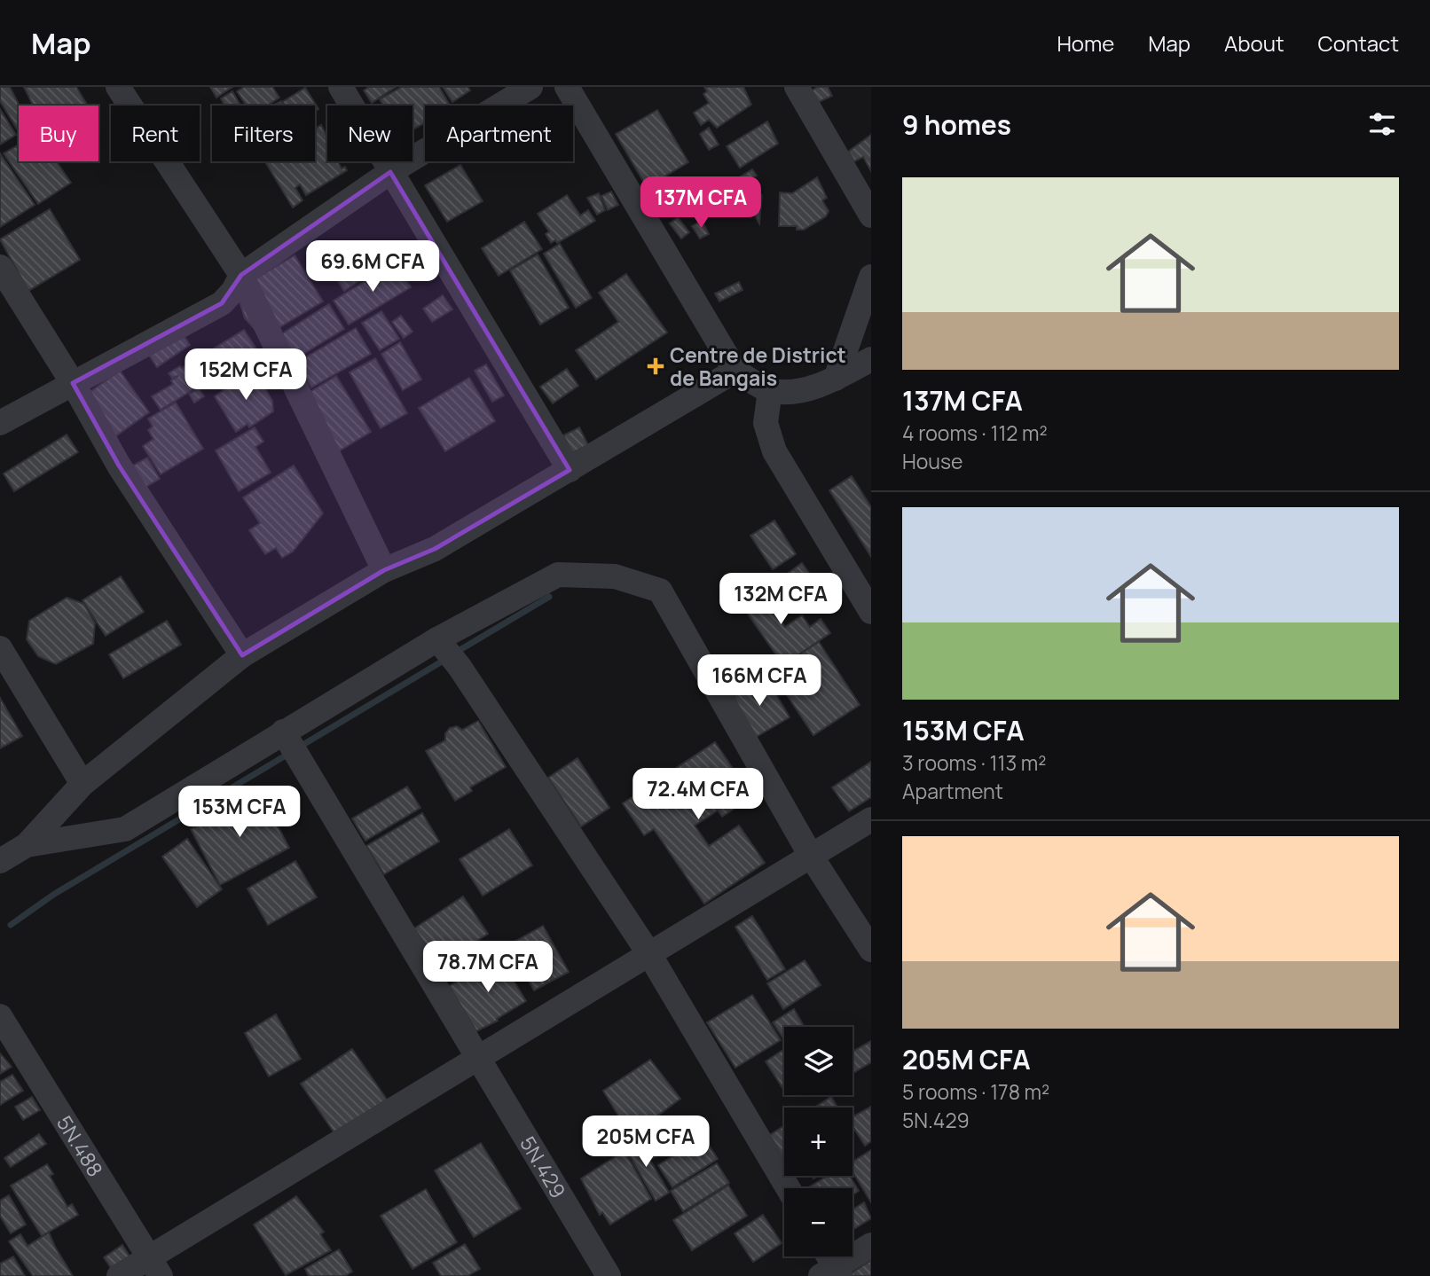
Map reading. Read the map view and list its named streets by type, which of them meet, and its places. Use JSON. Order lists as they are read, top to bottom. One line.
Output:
{"streets":{"street":["5N.488","5N.429"]},"places":{"health":["Centre de District de Bangais"]},"page":{"header":"Map","nav":["Home","Map","About","Contact"],"heading":"9 homes","chip":["Buy","Rent","Filters","New","Apartment"],"list":[{"name":"137M CFA","note":"4 rooms · 112 m² · House"},{"name":"153M CFA","note":"3 rooms · 113 m² · Apartment"},{"name":"205M CFA","note":"5 rooms · 178 m² · 5N.429"}],"price":["137M CFA","69.6M CFA","152M CFA","132M CFA","166M CFA","72.4M CFA","153M CFA","78.7M CFA","205M CFA"],"map_buttons":["+","−"]}}
